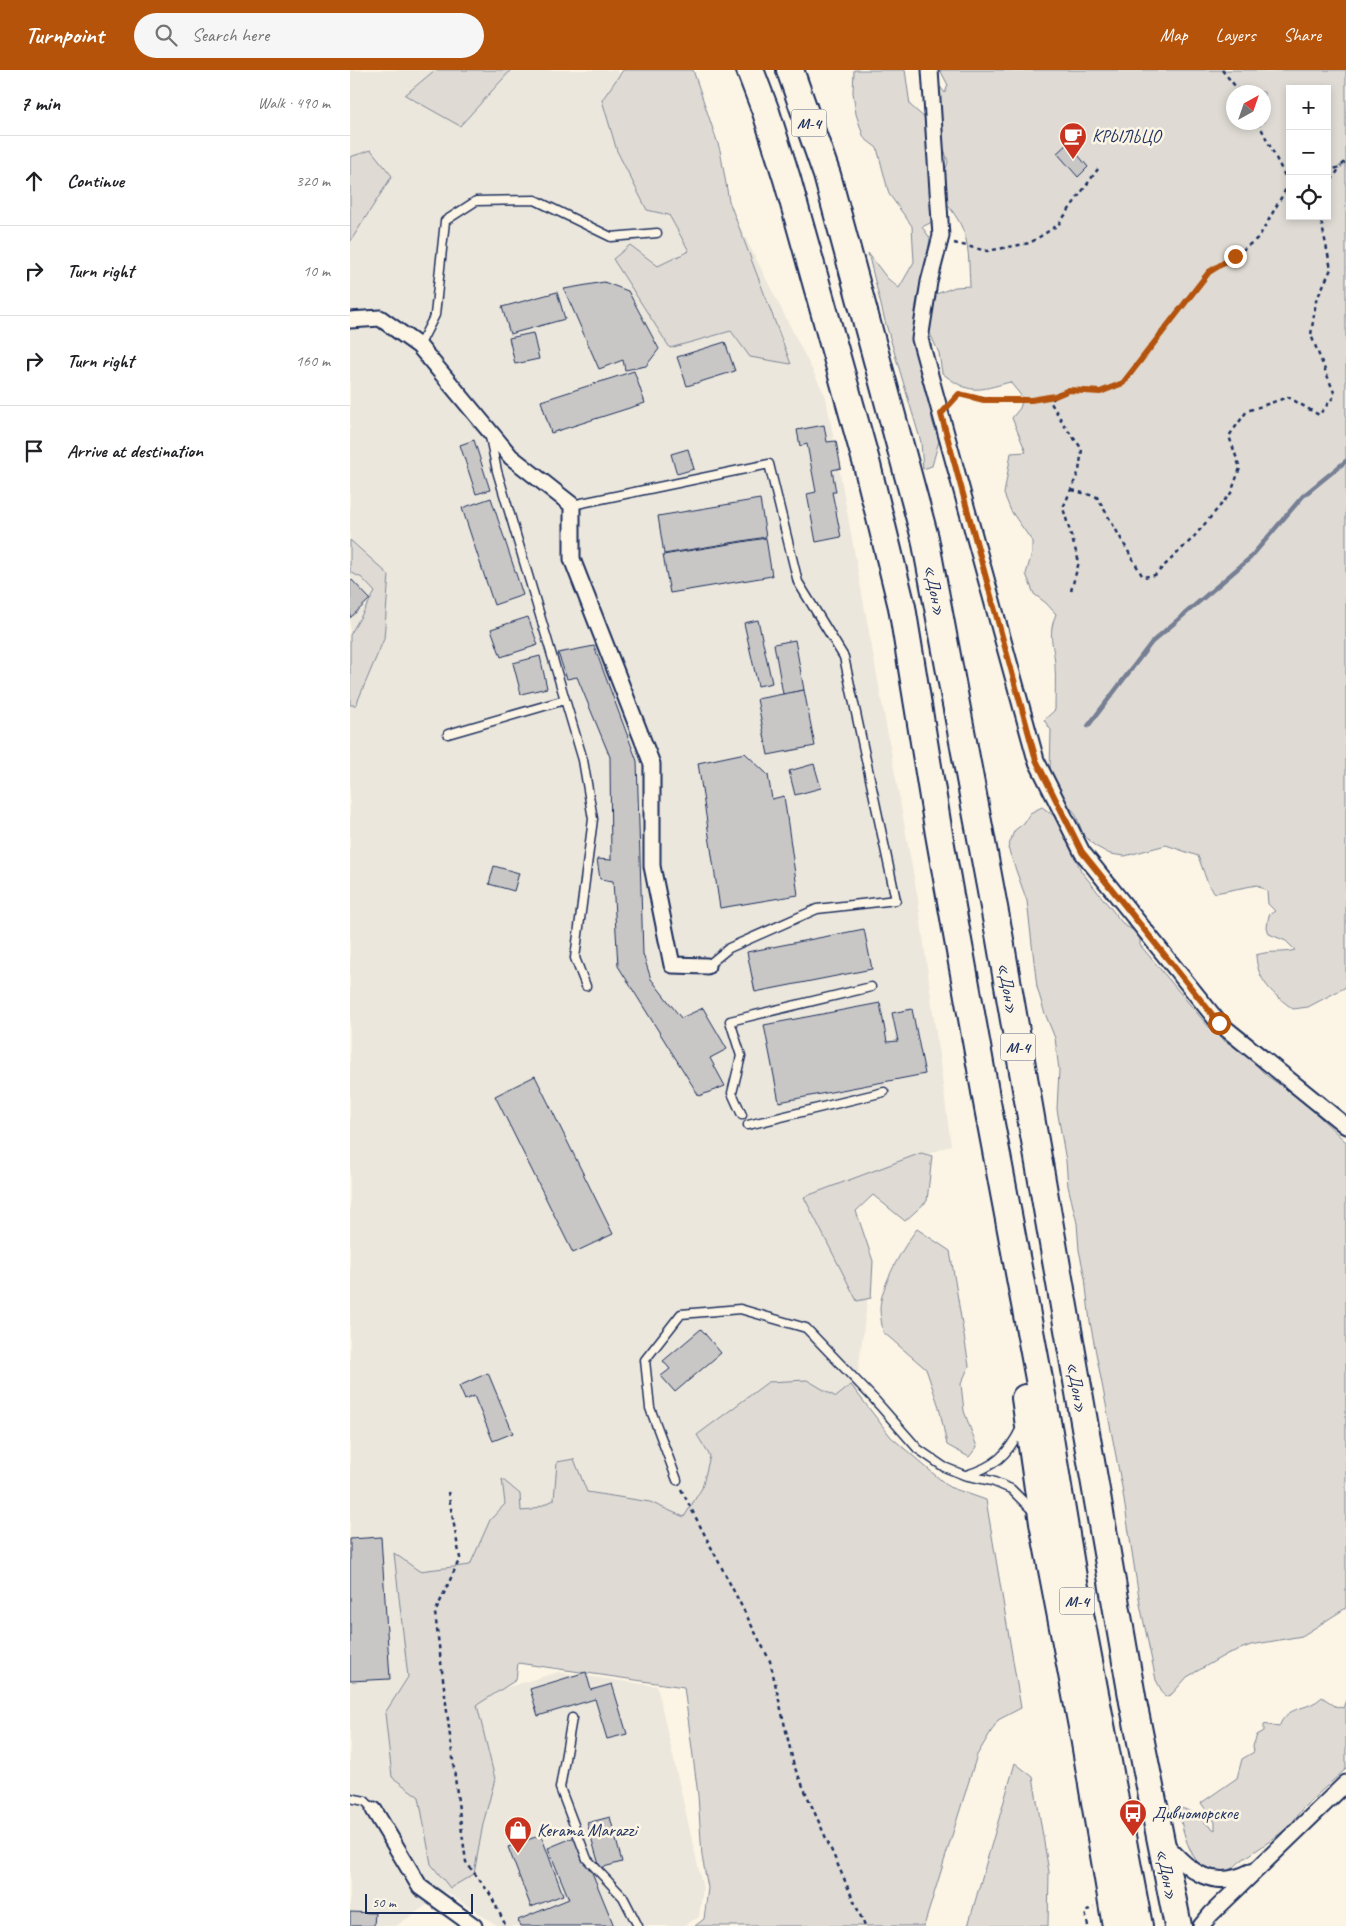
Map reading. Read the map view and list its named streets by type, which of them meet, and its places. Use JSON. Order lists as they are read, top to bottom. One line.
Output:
{"streets":{"highway":["М-4","«Дон»"]},"places":{"cafe":["КРЫЛЬЦО"],"bus stop":["Дивноморское"],"shop":["Kerama Marazzi"]},"scale_bar":"50 m","north":"top right","page":{"header":"Turnpoint","search":"Search here","nav":["Map","Layers","Share"],"heading":["7 min","Walk · 490 m"],"map_buttons":["+","−"],"list":[["Continue","320 m"],["Turn right","10 m"],["Turn right","160 m"],"Arrive at destination"],"scale":"50 m"}}
